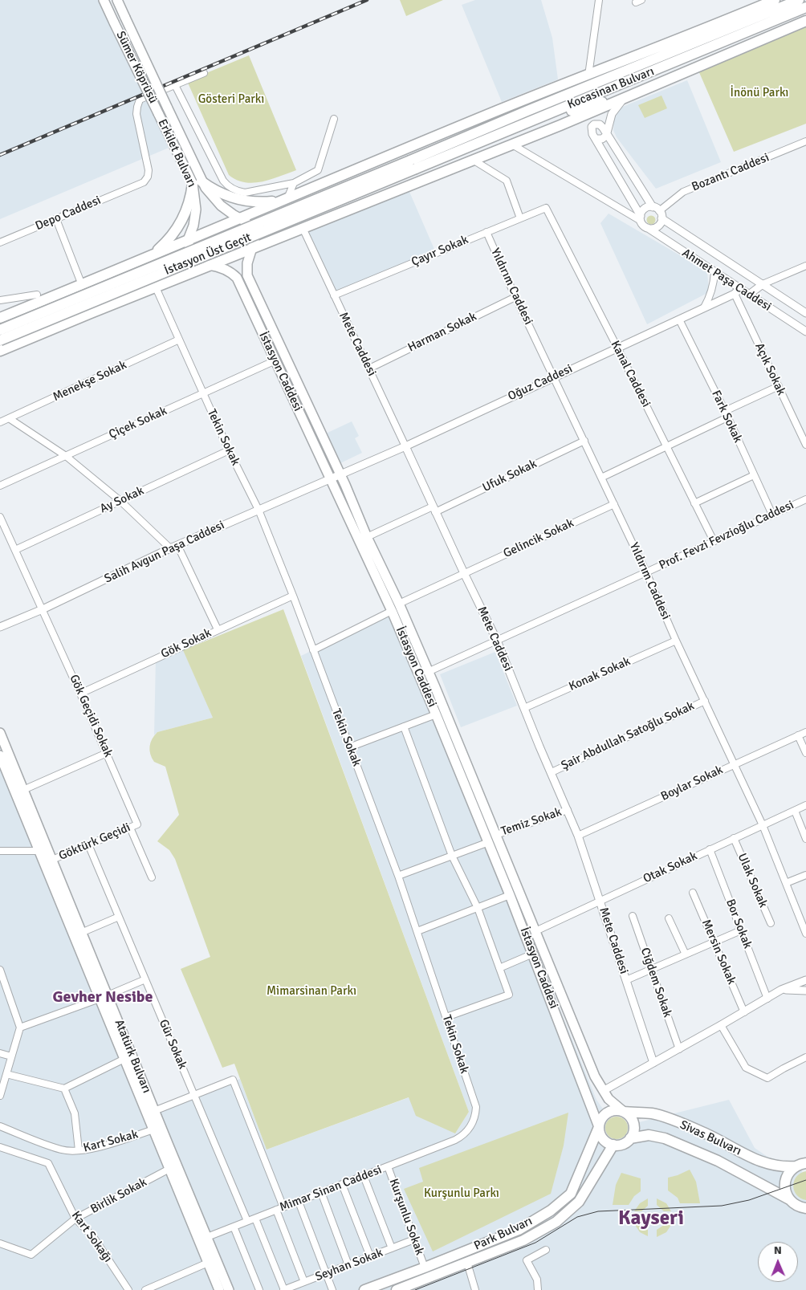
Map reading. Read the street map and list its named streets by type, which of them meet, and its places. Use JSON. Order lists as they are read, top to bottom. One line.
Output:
{"streets":{"highway":["Kocasinan Bulvarı","İstasyon Üst Geçit","Sivas Bulvarı","Park Bulvarı"],"main road":["Sümer Köprüsü","Erkilet Bulvarı","İstasyon Caddesi","Atatürk Bulvarı"],"street":["Bozantı Caddesi","Depo Caddesi","Çayır Sokak","Ahmet Paşa Caddesi","Yıldırım Caddesi","Harman Sokak","Mete Caddesi","Açık Sokak","Kanal Caddesi","Menekşe Sokak","Oğuz Caddesi","Fark Sokak","Çiçek Sokak","Tekin Sokak","Ufuk Sokak","Ay Sokak","Prof. Fevzi Fevzioğlu Caddesi","Gelincik Sokak","Salih Avgun Paşa Caddesi","Gök Sokak","Konak Sokak","Gök Geçidi Sokak","Şair Abdullah Satoğlu Sokak","Boylar Sokak","Temiz Sokak","Göktürk Geçidi","Otak Sokak","Ulak Sokak","Bor Sokak","Mersin Sokak","Ciğdem Sokak","Gür Sokak","Kart Sokak","Mimar Sinan Caddesi","Birlik Sokak","Kurşunlu Sokak","Kart Sokağı","Seyhan Sokak"]},"crossings":[["Sümer Köprüsü","Erkilet Bulvarı"],["Kocasinan Bulvarı","İstasyon Üst Geçit"],["Erkilet Bulvarı","İstasyon Caddesi"],["Bozantı Caddesi","Ahmet Paşa Caddesi"],["Çayır Sokak","Yıldırım Caddesi"],["Çayır Sokak","Mete Caddesi"],["Çayır Sokak","Kanal Caddesi"],["Ahmet Paşa Caddesi","Açık Sokak"],["Ahmet Paşa Caddesi","Oğuz Caddesi"],["Yıldırım Caddesi","Harman Sokak"],["Yıldırım Caddesi","Oğuz Caddesi"],["Yıldırım Caddesi","Ufuk Sokak"],["Yıldırım Caddesi","Prof. Fevzi Fevzioğlu Caddesi"],["Yıldırım Caddesi","Gelincik Sokak"],["Yıldırım Caddesi","Konak Sokak"],["Yıldırım Caddesi","Şair Abdullah Satoğlu Sokak"],["Yıldırım Caddesi","Boylar Sokak"],["Yıldırım Caddesi","Otak Sokak"],["Harman Sokak","Mete Caddesi"],["Mete Caddesi","Oğuz Caddesi"],["Mete Caddesi","Ufuk Sokak"],["Mete Caddesi","Prof. Fevzi Fevzioğlu Caddesi"],["Mete Caddesi","Gelincik Sokak"],["Mete Caddesi","Konak Sokak"],["Mete Caddesi","Şair Abdullah Satoğlu Sokak"],["Mete Caddesi","Boylar Sokak"],["Mete Caddesi","Temiz Sokak"],["Mete Caddesi","Otak Sokak"],["Açık Sokak","Oğuz Caddesi"],["İstasyon Caddesi","Oğuz Caddesi"],["İstasyon Caddesi","Çiçek Sokak"],["İstasyon Caddesi","Ufuk Sokak"],["İstasyon Caddesi","Prof. Fevzi Fevzioğlu Caddesi"],["İstasyon Caddesi","Gelincik Sokak"],["İstasyon Caddesi","Salih Avgun Paşa Caddesi"],["İstasyon Caddesi","Temiz Sokak"],["İstasyon Caddesi","Otak Sokak"],["İstasyon Caddesi","Sivas Bulvarı"],["İstasyon Caddesi","Park Bulvarı"],["Kanal Caddesi","Oğuz Caddesi"],["Kanal Caddesi","Prof. Fevzi Fevzioğlu Caddesi"],["Menekşe Sokak","Tekin Sokak"],["Oğuz Caddesi","Fark Sokak"],["Oğuz Caddesi","Salih Avgun Paşa Caddesi"],["Fark Sokak","Prof. Fevzi Fevzioğlu Caddesi"],["Çiçek Sokak","Tekin Sokak"],["Tekin Sokak","Ay Sokak"],["Tekin Sokak","Salih Avgun Paşa Caddesi"],["Tekin Sokak","Gök Sokak"],["Tekin Sokak","Mimar Sinan Caddesi"],["Ay Sokak","Gök Geçidi Sokak"],["Salih Avgun Paşa Caddesi","Gök Geçidi Sokak"],["Gök Sokak","Gök Geçidi Sokak"],["Gök Geçidi Sokak","Göktürk Geçidi"],["Göktürk Geçidi","Gür Sokak"],["Göktürk Geçidi","Atatürk Bulvarı"],["Otak Sokak","Ulak Sokak"],["Otak Sokak","Bor Sokak"],["Gür Sokak","Mimar Sinan Caddesi"],["Atatürk Bulvarı","Kart Sokak"],["Atatürk Bulvarı","Mimar Sinan Caddesi"],["Atatürk Bulvarı","Birlik Sokak"],["Sivas Bulvarı","Park Bulvarı"],["Mimar Sinan Caddesi","Kurşunlu Sokak"],["Birlik Sokak","Kart Sokağı"],["Kurşunlu Sokak","Park Bulvarı"],["Kurşunlu Sokak","Seyhan Sokak"]],"districts":["Gevher Nesibe","Kayseri"],"parks":["İnönü Parkı","Gösteri Parkı","Mimarsinan Parkı","Kurşunlu Parkı"],"north":"top"}
